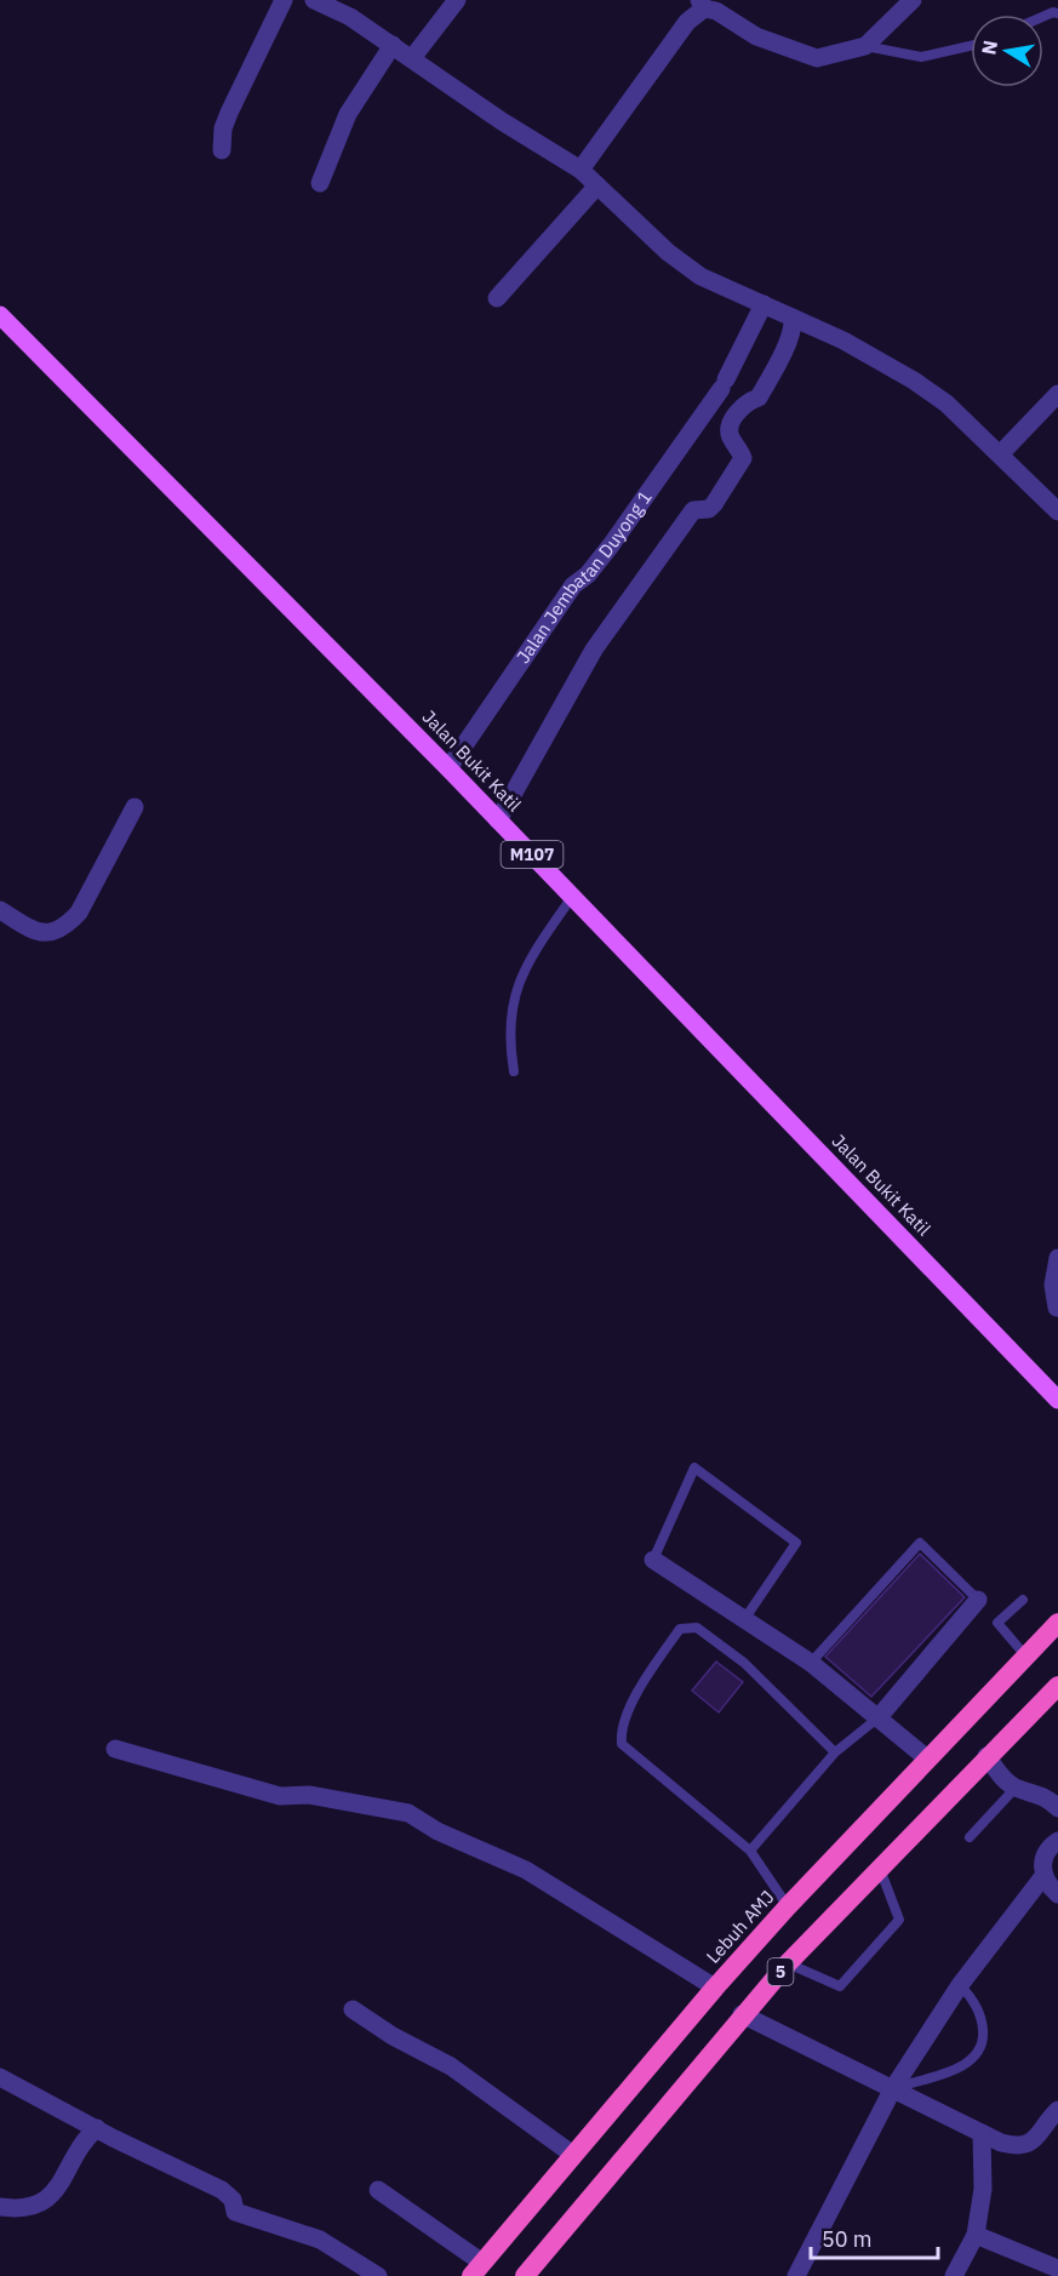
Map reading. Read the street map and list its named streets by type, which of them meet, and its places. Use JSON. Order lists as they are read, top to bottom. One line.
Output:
{"streets":{"highway":["Lebuh AMJ","5"],"main road":["Jalan Bukit Katil","M107"],"street":["Jalan Jembatan Duyong 1"]},"crossings":[["Jalan Jembatan Duyong 1","Jalan Bukit Katil"]],"scale_bar":"50 m","north":"left"}
